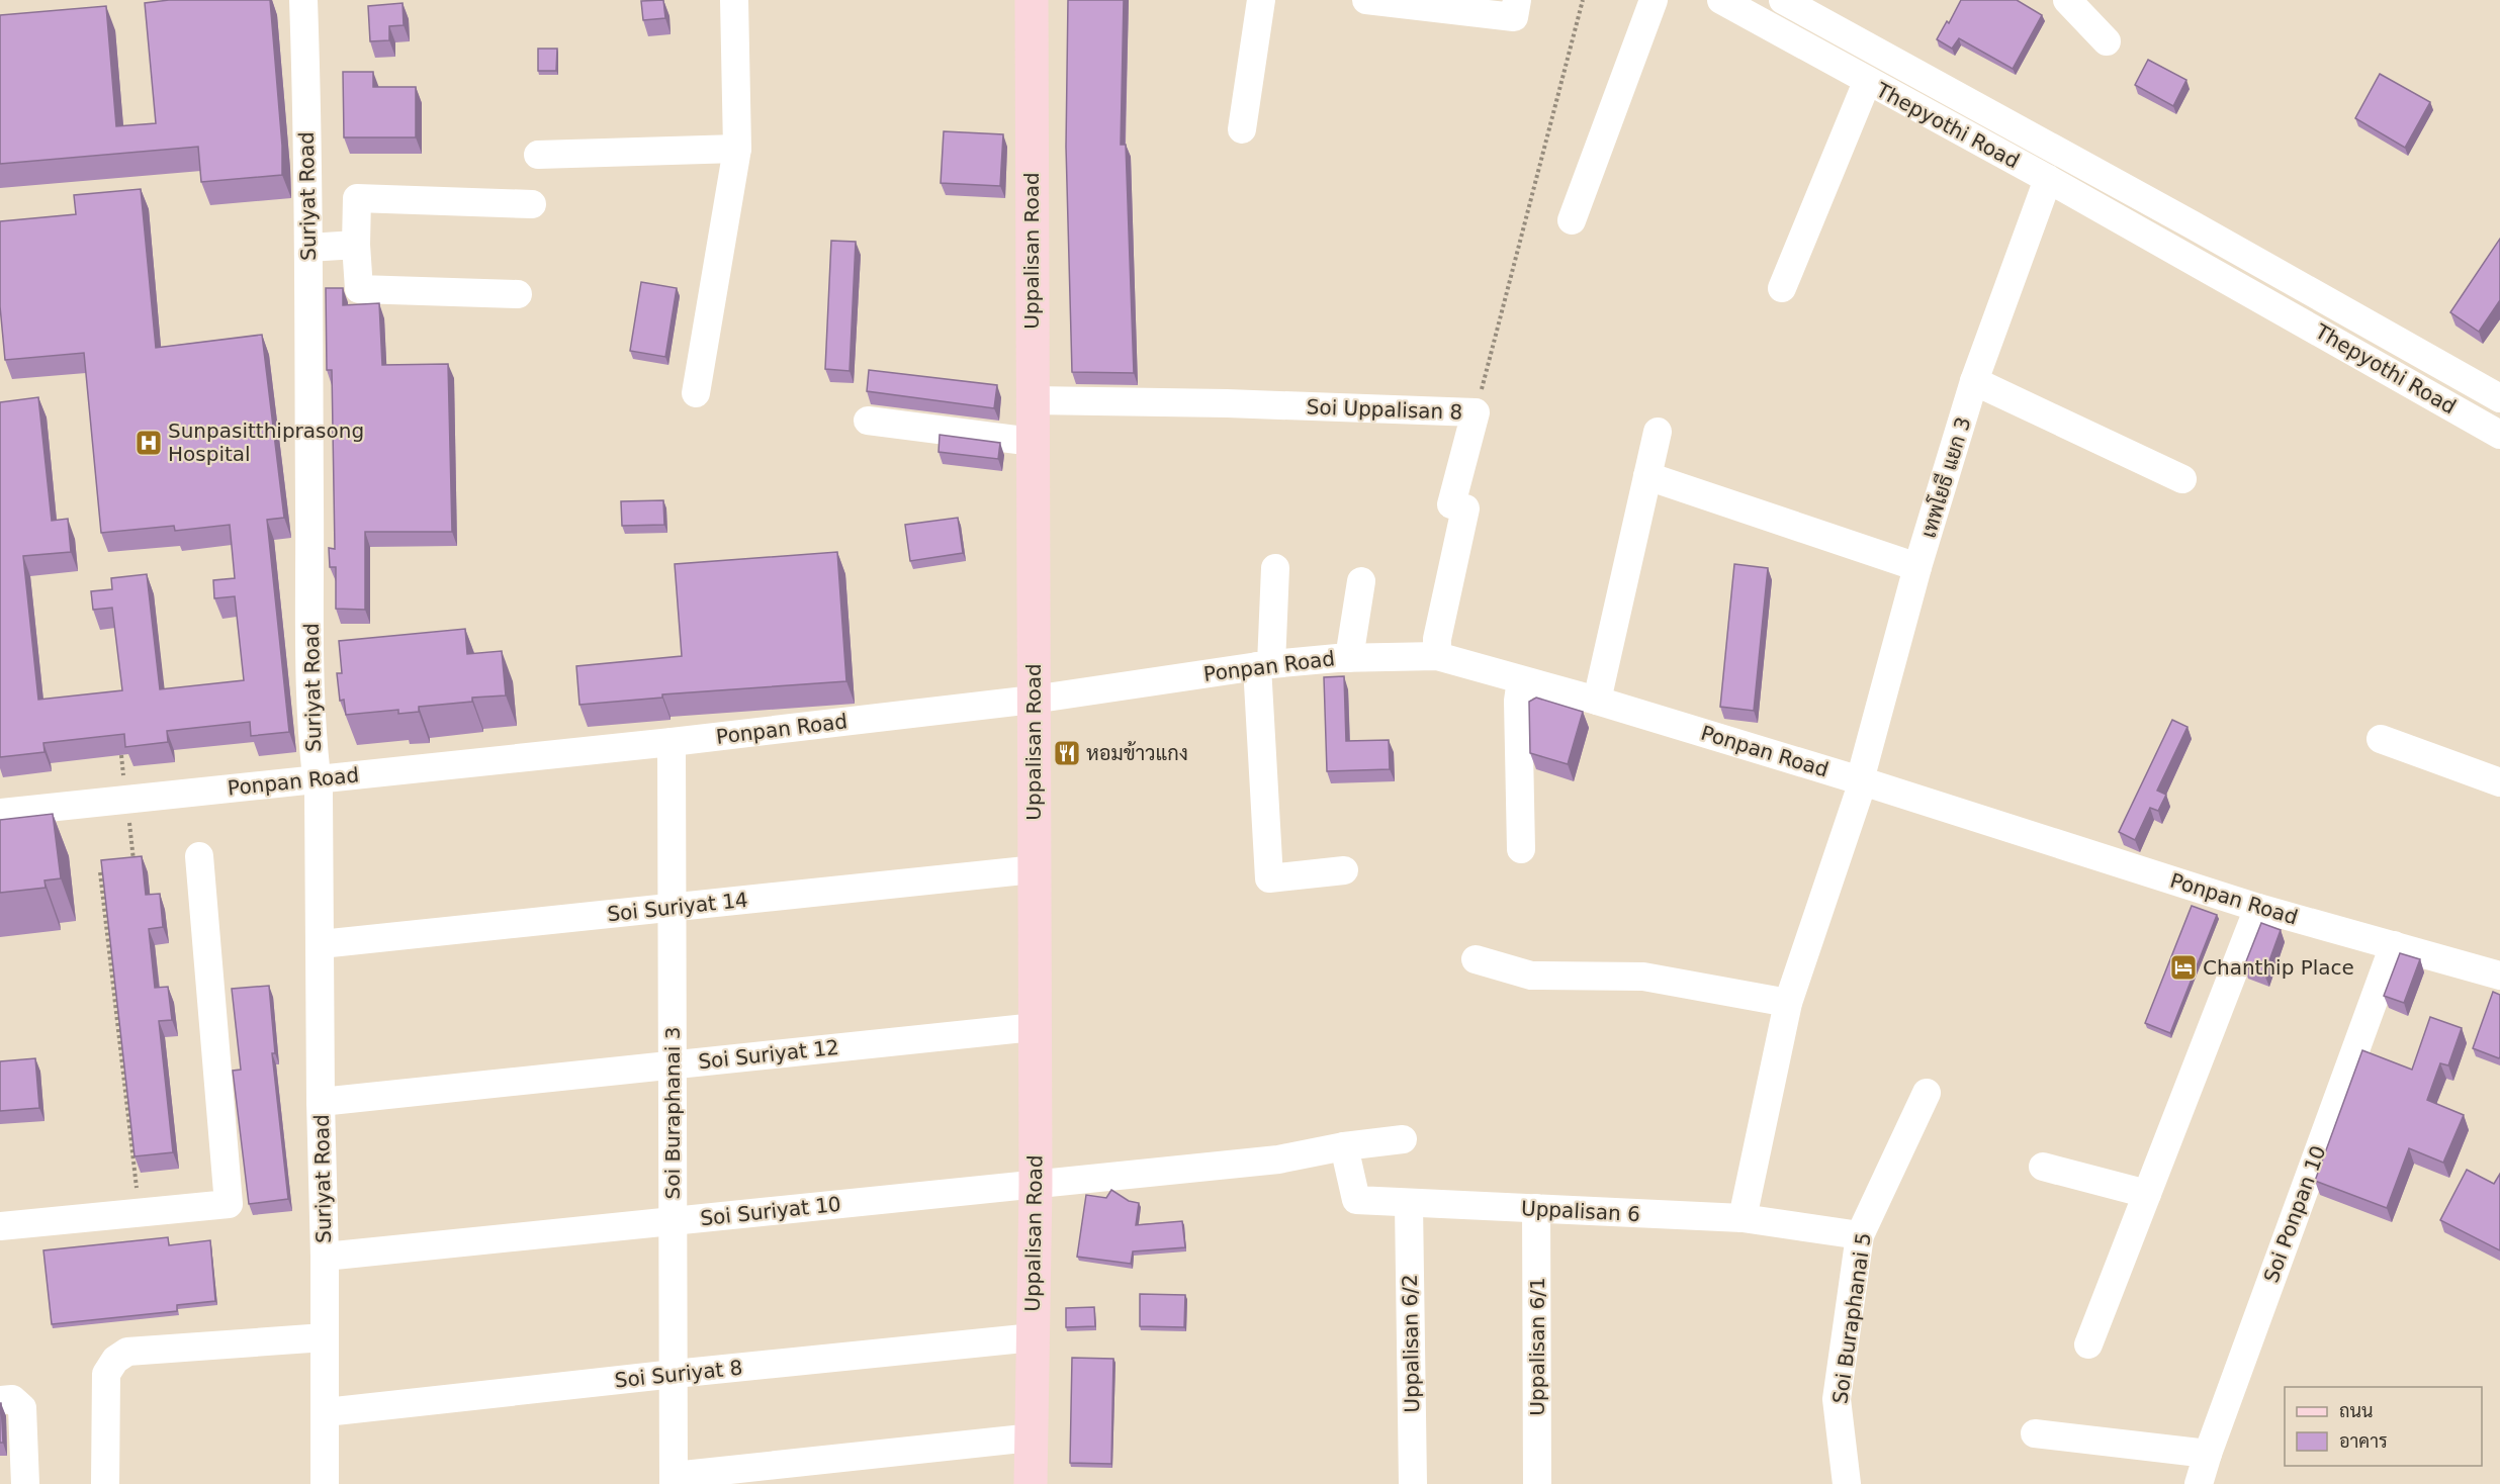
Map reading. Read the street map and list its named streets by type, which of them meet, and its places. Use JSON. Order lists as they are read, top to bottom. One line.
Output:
{"streets":{"main road":["Uppalisan Road"],"street":["Thepyothi Road","Suriyat Road","Soi Uppalisan 8","เทพโยธี แยก 3","Ponpan Road","Soi Suriyat 14","Soi Suriyat 12","Soi Buraphanai 3","Soi Suriyat 10","Uppalisan 6","Soi Ponpan 10","Soi Buraphanai 5","Uppalisan 6/2","Uppalisan 6/1","Soi Suriyat 8"]},"crossings":[["Thepyothi Road","เทพโยธี แยก 3"],["Suriyat Road","Ponpan Road"],["Suriyat Road","Soi Suriyat 14"],["Suriyat Road","Soi Suriyat 12"],["Suriyat Road","Soi Suriyat 10"],["Suriyat Road","Soi Suriyat 8"],["Uppalisan Road","Soi Uppalisan 8"],["Uppalisan Road","Ponpan Road"],["Uppalisan Road","Soi Suriyat 14"],["Uppalisan Road","Soi Suriyat 12"],["Uppalisan Road","Soi Suriyat 10"],["Uppalisan Road","Soi Suriyat 8"],["Soi Uppalisan 8","Ponpan Road"],["เทพโยธี แยก 3","Ponpan Road"],["เทพโยธี แยก 3","Uppalisan 6"],["Ponpan Road","Soi Buraphanai 3"],["Ponpan Road","Soi Ponpan 10"],["Soi Suriyat 14","Soi Buraphanai 3"],["Soi Suriyat 12","Soi Buraphanai 3"],["Soi Buraphanai 3","Soi Suriyat 10"],["Soi Buraphanai 3","Soi Suriyat 8"],["Uppalisan 6","Soi Buraphanai 5"],["Uppalisan 6","Uppalisan 6/2"],["Uppalisan 6","Uppalisan 6/1"]],"places":{"hospital":["Sunpasitthiprasong Hospital"],"restaurant":["หอมข้าวแกง"],"hotel":["Chanthip Place"]},"legend":["ถนน","อาคาร"]}
